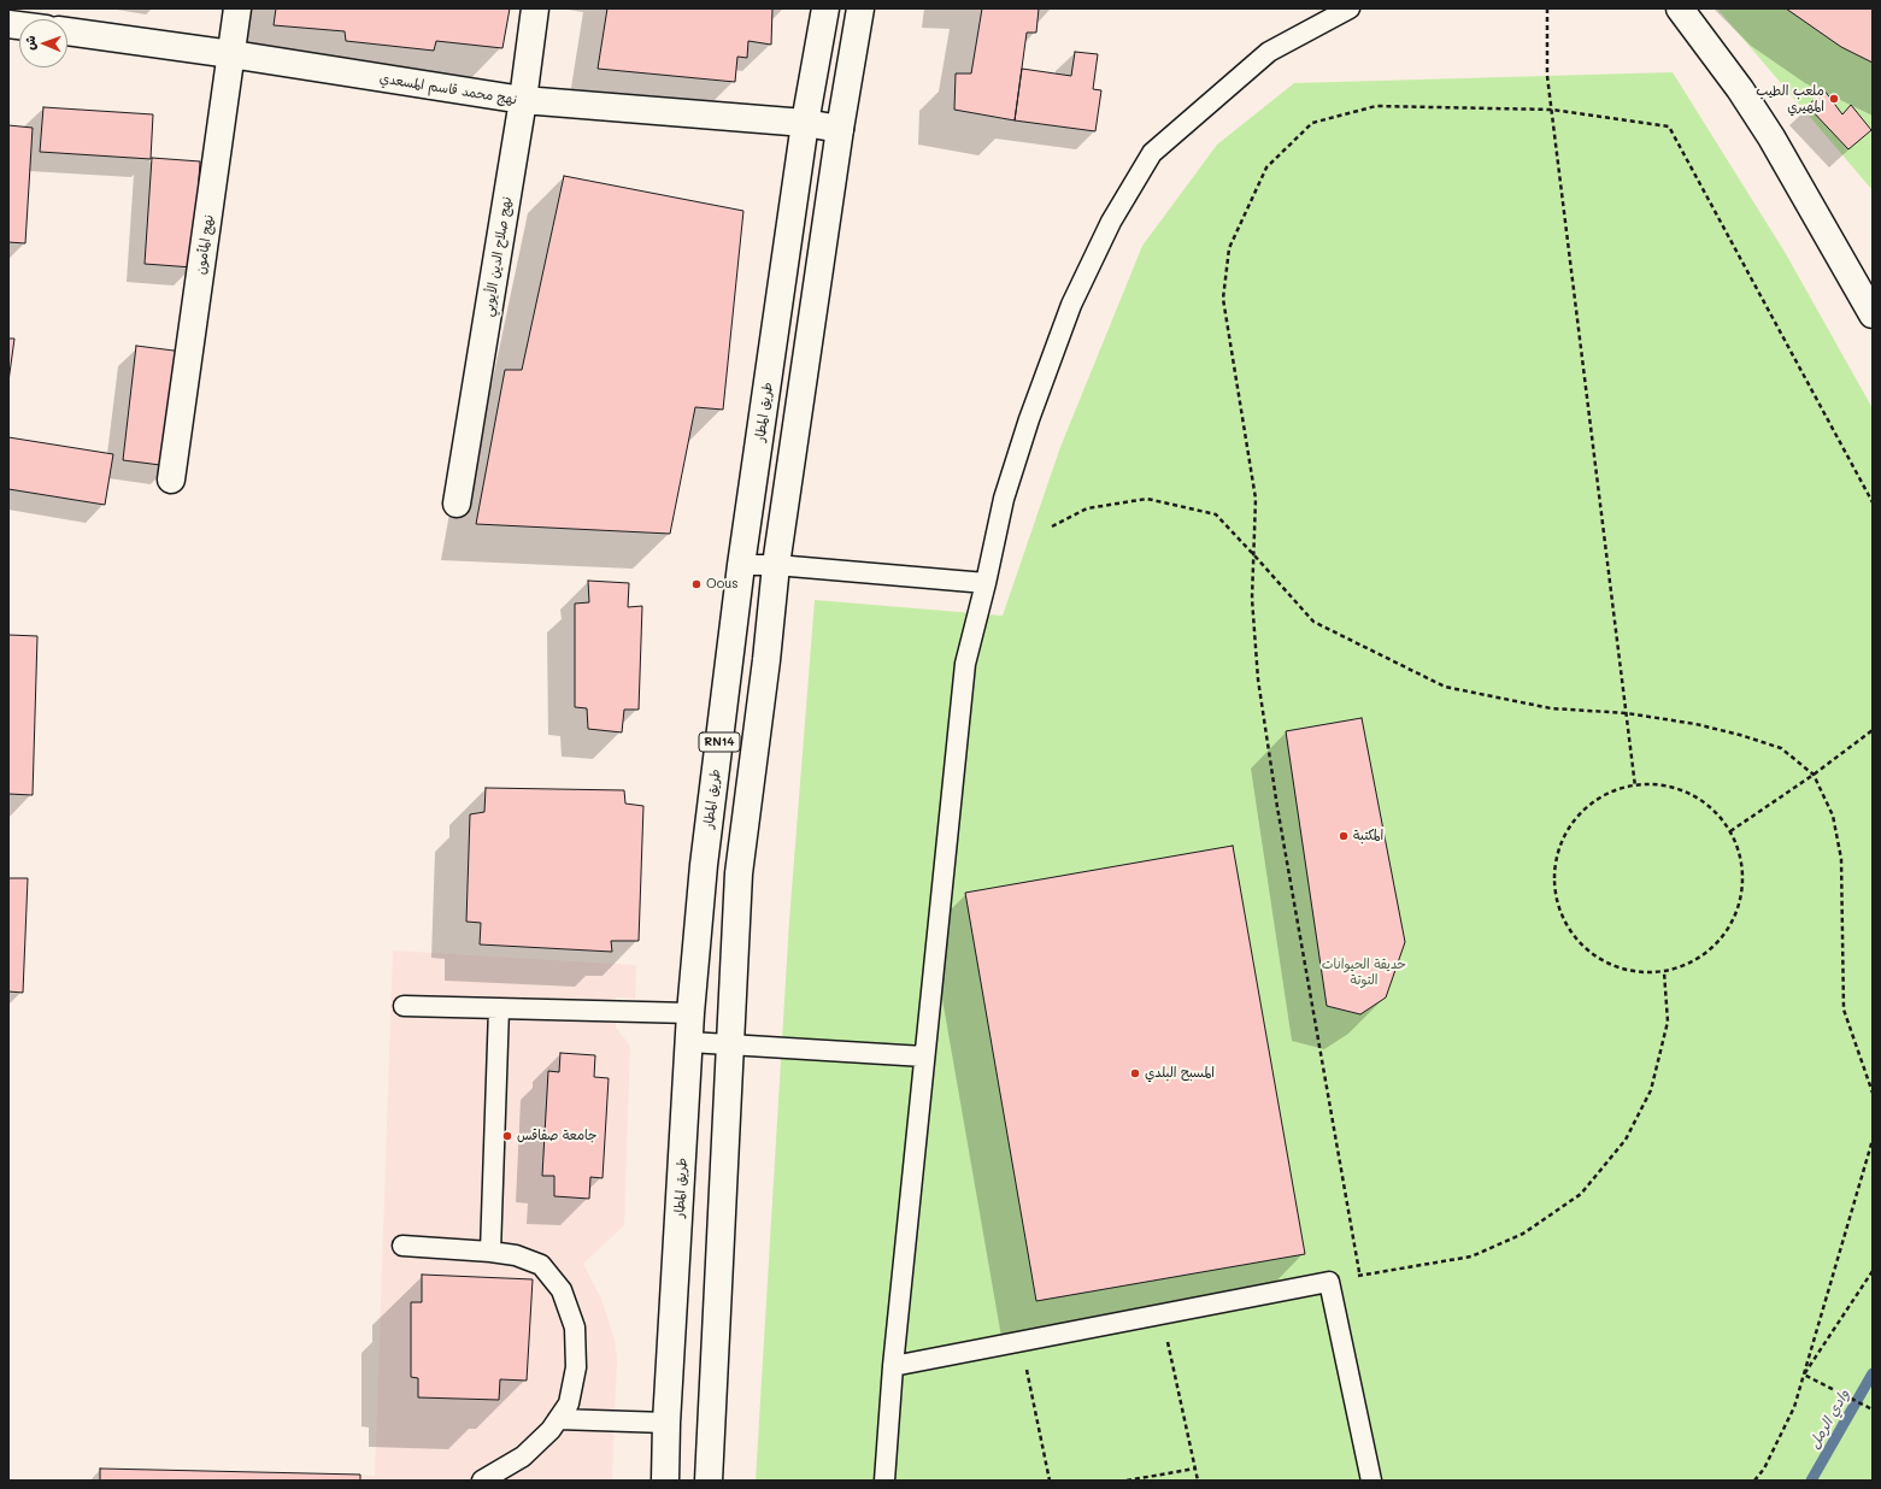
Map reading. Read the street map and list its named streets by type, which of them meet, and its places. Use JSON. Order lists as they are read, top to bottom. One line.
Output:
{"streets":{"main road":["نهج محمد قاسم المسعدي","نهج المأمون","نهج صلاح الدين الأيوبي","طريق المطار","RN14"]},"crossings":[["نهج محمد قاسم المسعدي","نهج المأمون"],["نهج محمد قاسم المسعدي","نهج صلاح الدين الأيوبي"],["نهج محمد قاسم المسعدي","طريق المطار"],["نهج محمد قاسم المسعدي","RN14"]],"water":["وادي الرمل"],"parks":["حديقة الحيوانات التوتة"],"places":["ملعب الطيب المهيري","Oous","المكتبة","المسبح البلدي","جامعة صفاقس"],"north":"left"}
